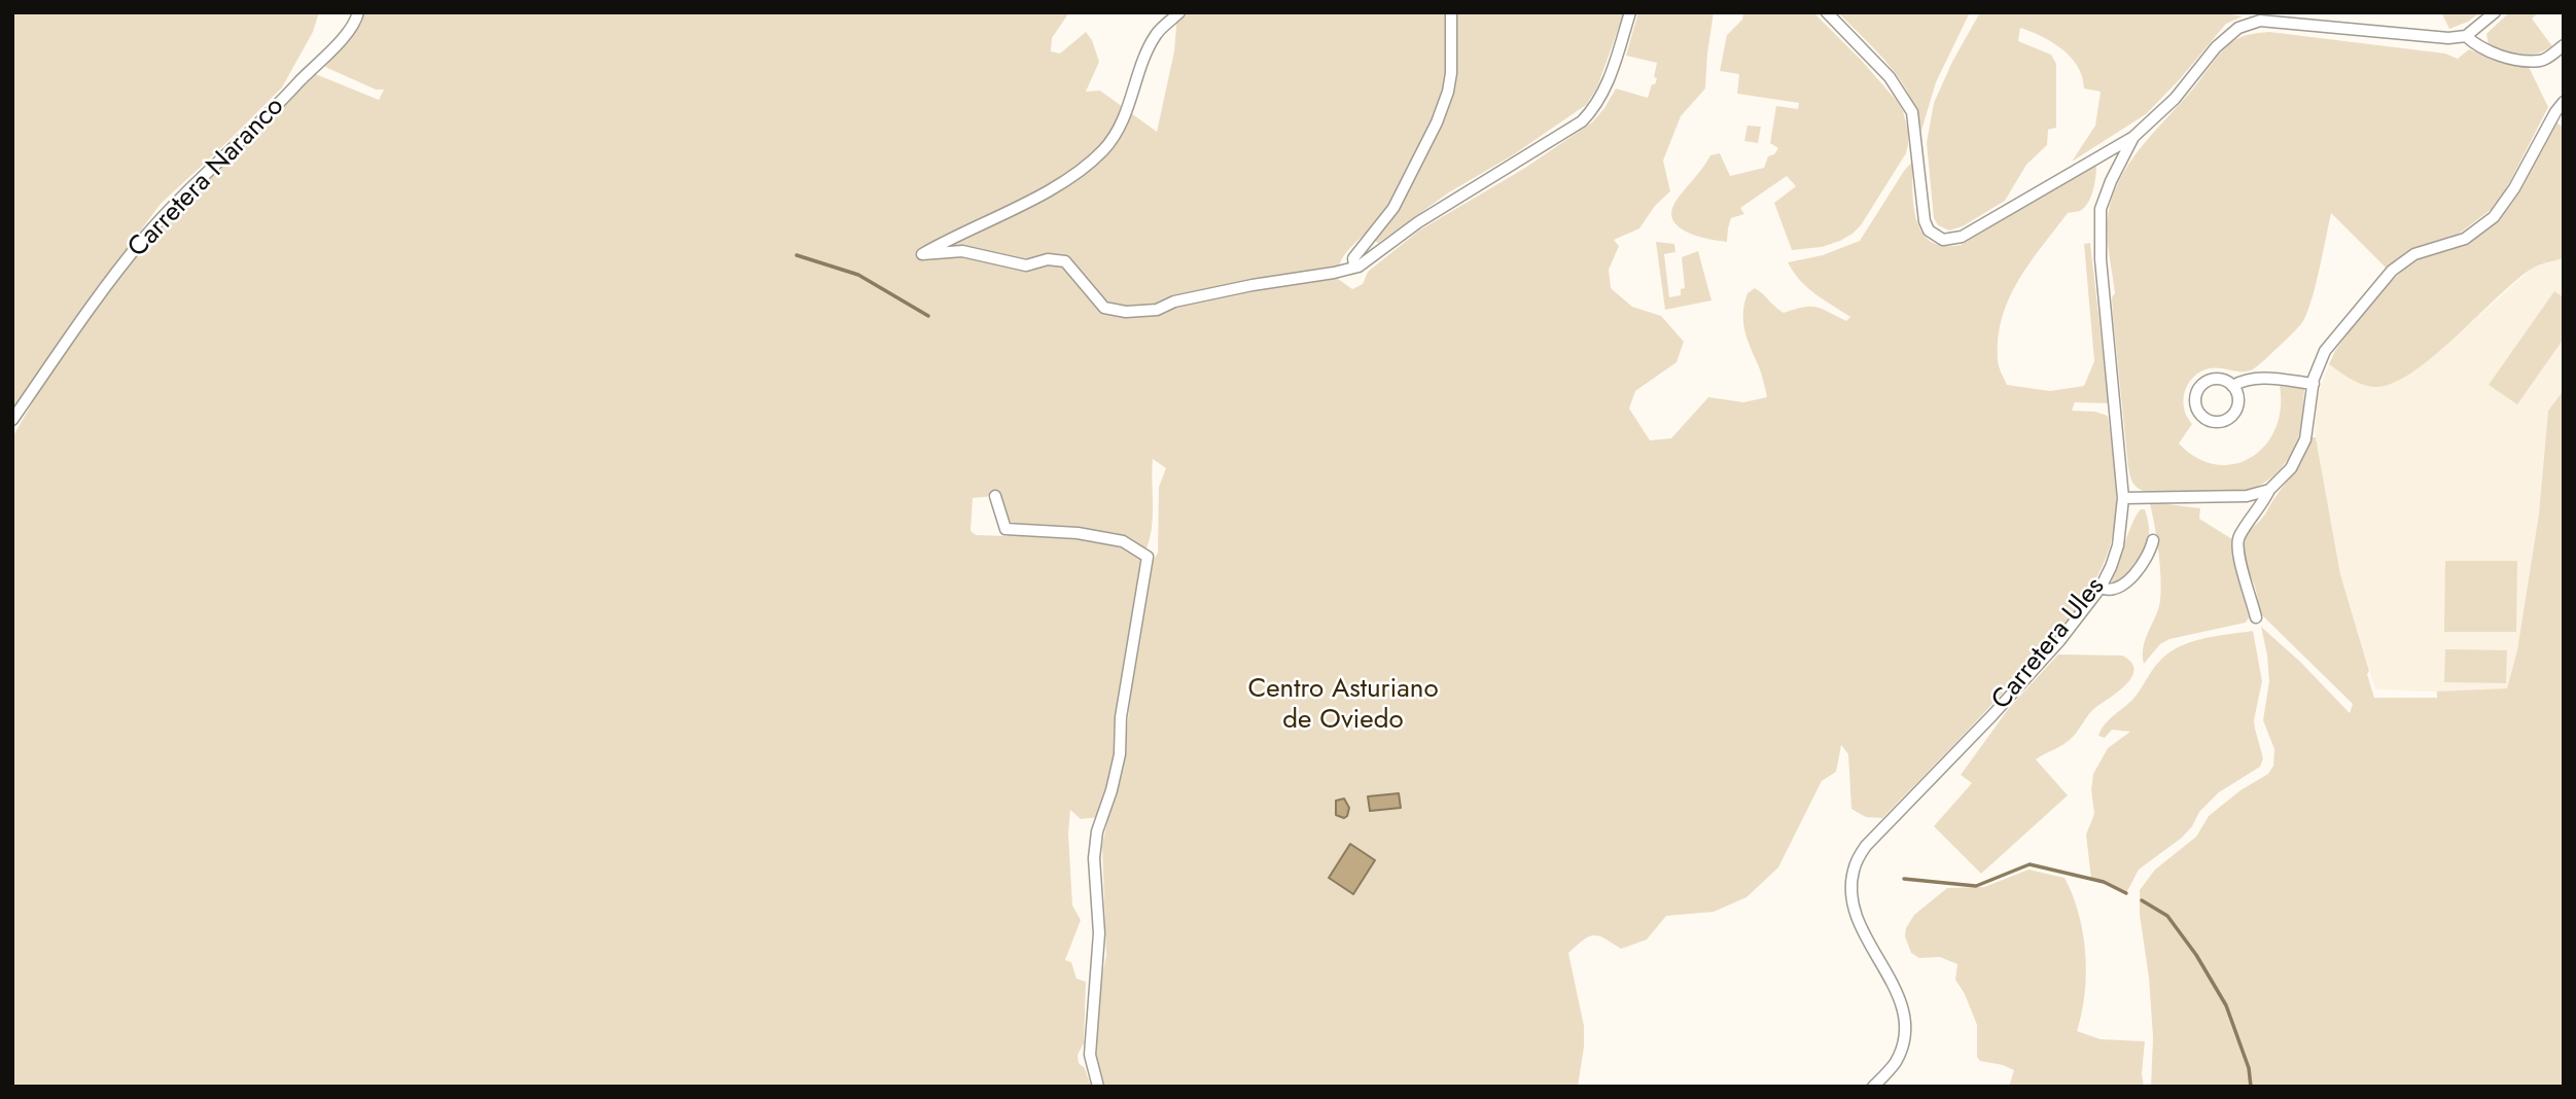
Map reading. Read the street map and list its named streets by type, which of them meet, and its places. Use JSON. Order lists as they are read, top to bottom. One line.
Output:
{"streets":{"street":["Carretera Naranco","Carretera Ules"]},"parks":["Centro Asturiano de Oviedo"]}
